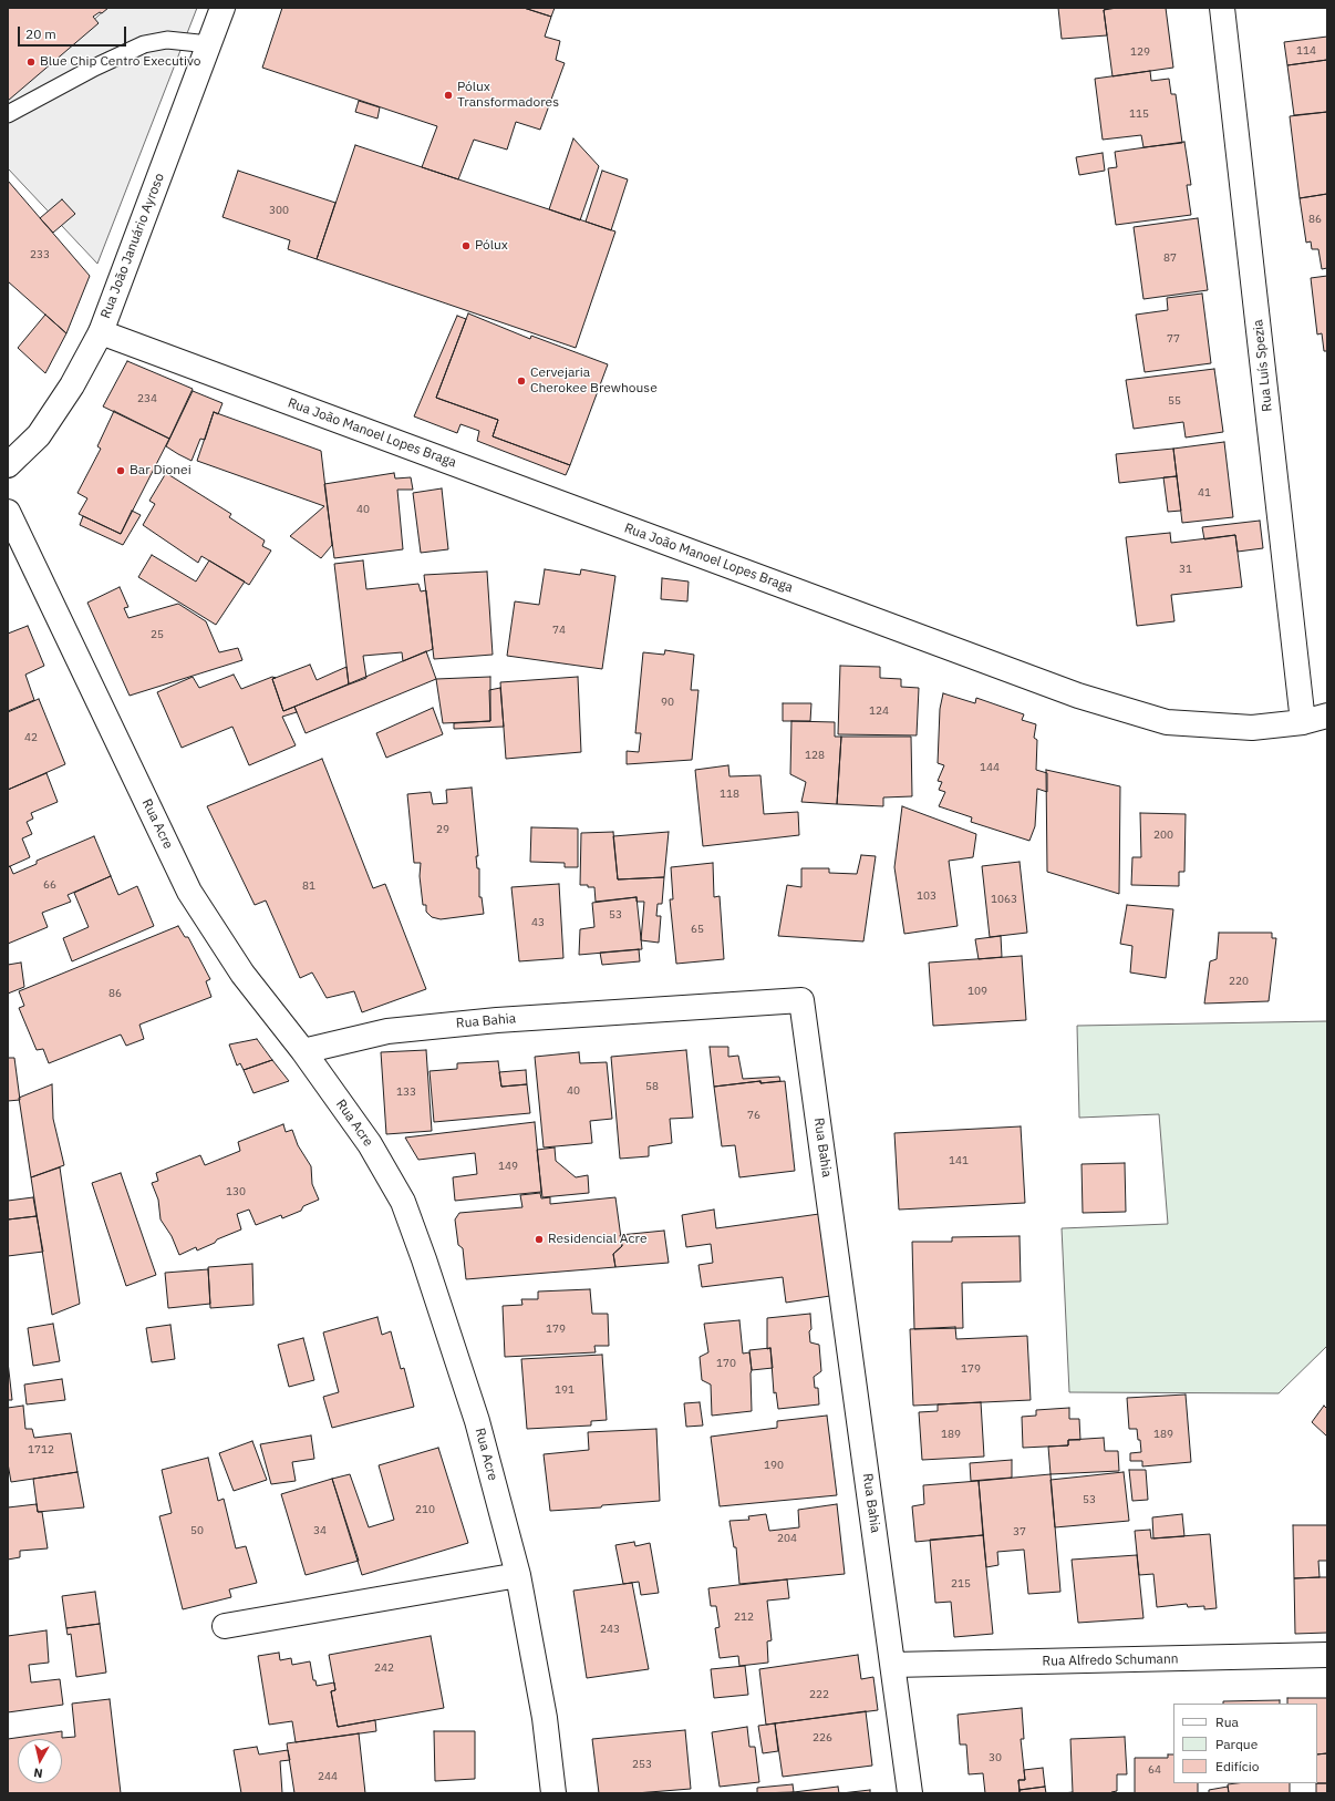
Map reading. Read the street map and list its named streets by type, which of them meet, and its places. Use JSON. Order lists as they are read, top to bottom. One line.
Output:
{"streets":{"street":["Rua João Januário Ayroso","Rua Luís Spezia","Rua João Manoel Lopes Braga","Rua Acre","Rua Bahia","Rua Alfredo Schumann"]},"crossings":[["Rua João Januário Ayroso","Rua João Manoel Lopes Braga"],["Rua Luís Spezia","Rua João Manoel Lopes Braga"],["Rua Acre","Rua Bahia"],["Rua Bahia","Rua Alfredo Schumann"]],"places":["Blue Chip Centro Executivo","Pólux Transformadores","Pólux","Cervejaria Cherokee Brewhouse","Bar Dionei","Residencial Acre"],"house_numbers":["114","129","115","300","86","233","87","77","234","55","41","40","31","74","25","90","124","42","128","144","118","29","200","66","81","103","1063","53","43","65","220","109","86","58","40","133","76","141","149","130","179","170","179","191","189","189","1712","190","53","210","50","34","37","204","215","212","243","242","222","226","30","253","64","244"],"legend":["Rua","Parque","Edifício"],"scale_bar":"20 m","north":"bottom"}
